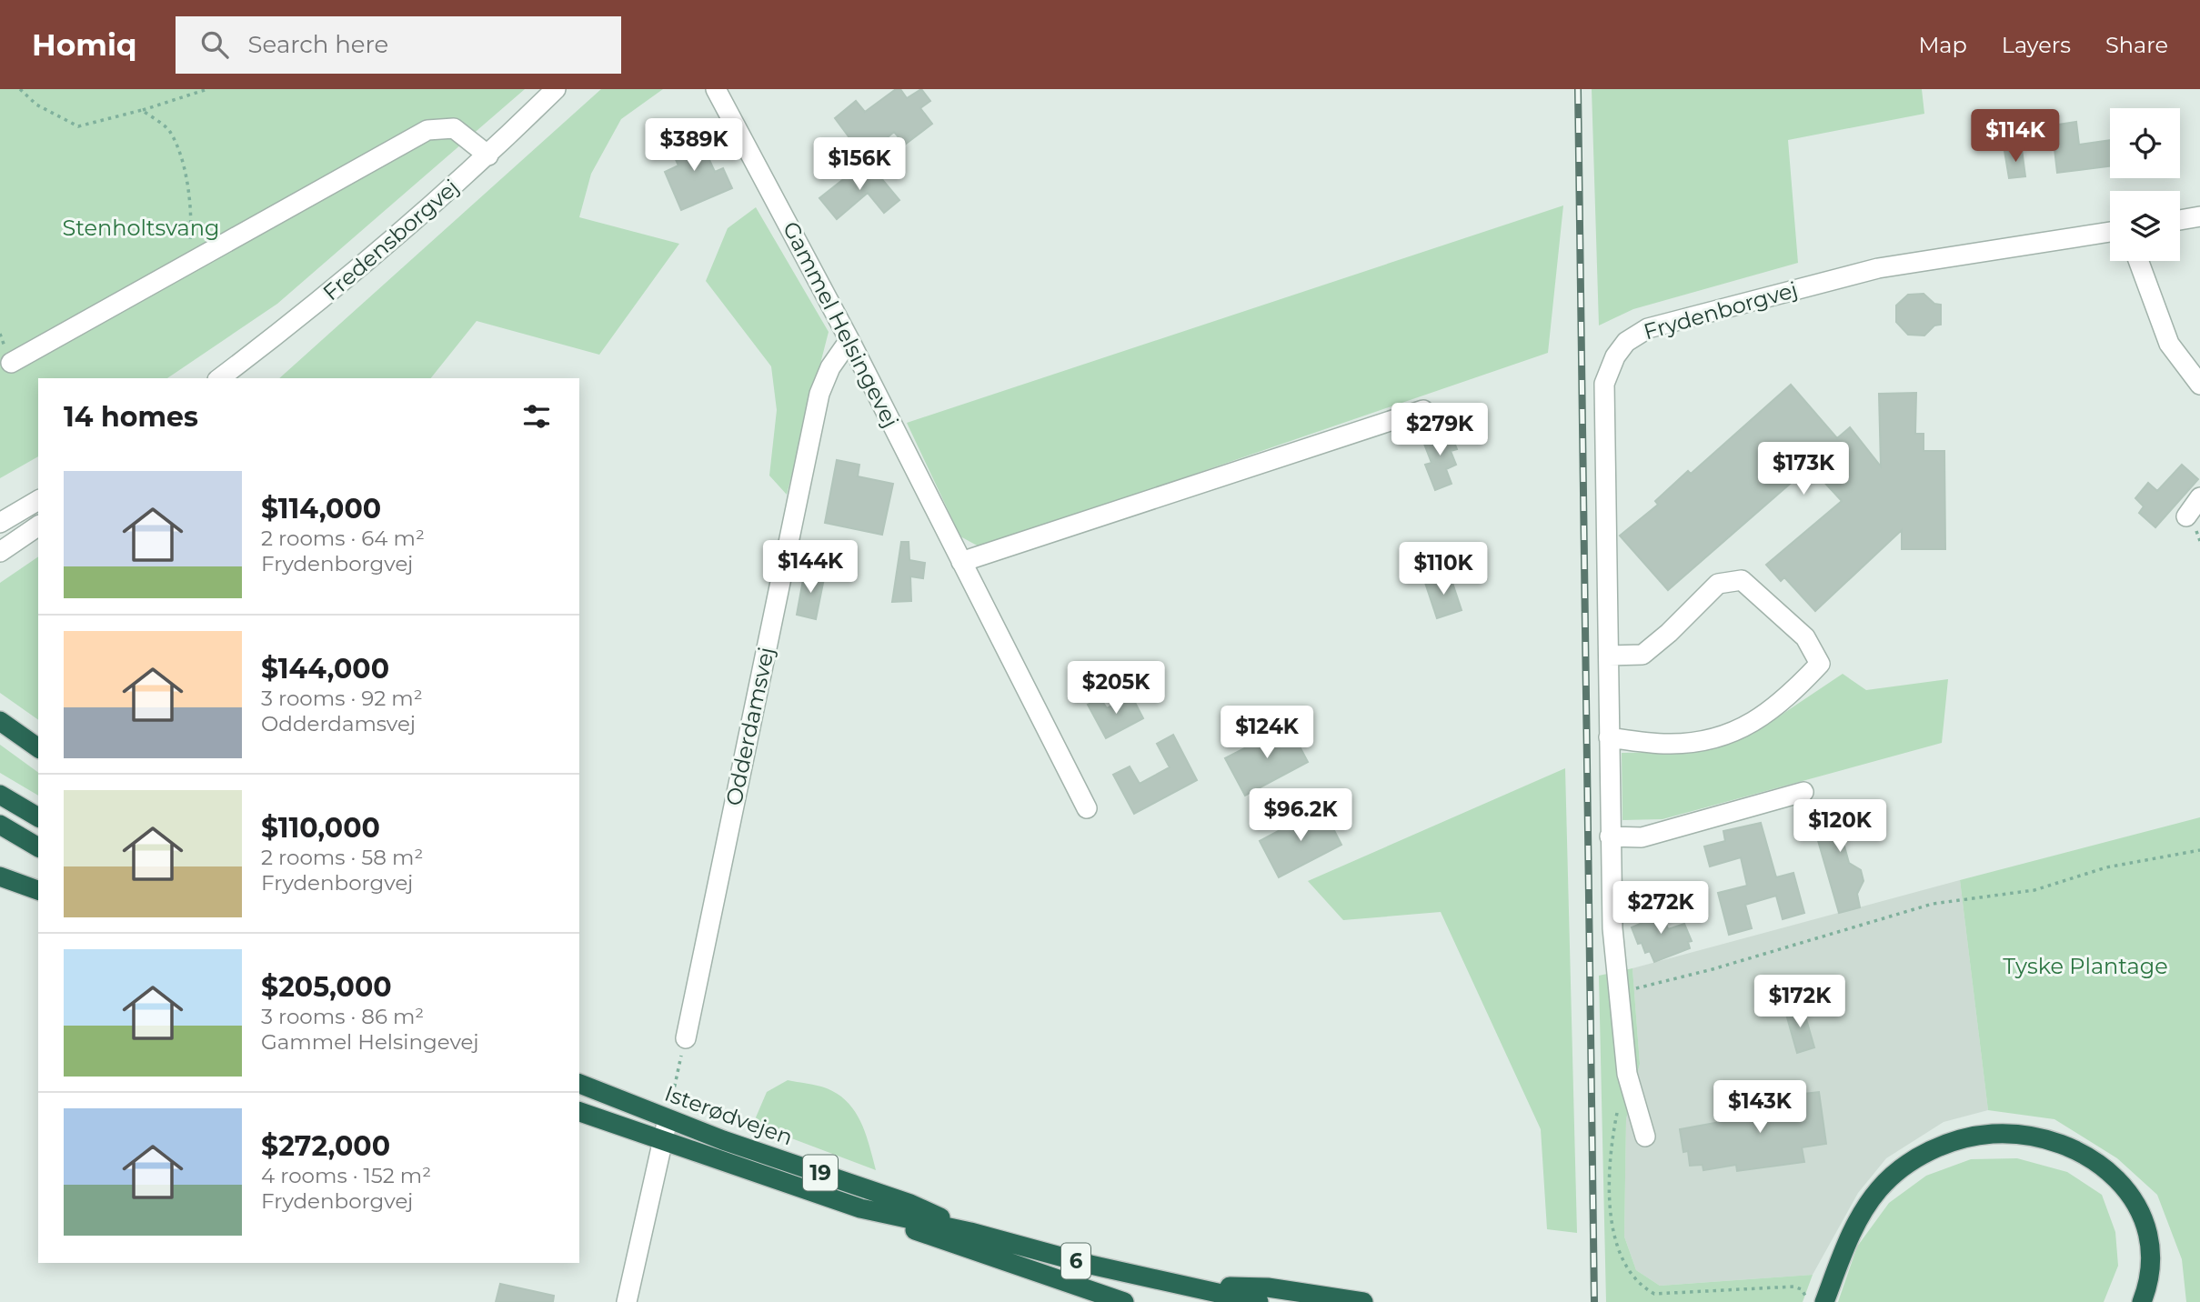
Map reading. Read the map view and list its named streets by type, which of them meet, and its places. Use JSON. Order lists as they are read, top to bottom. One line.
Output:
{"streets":{"highway":["Isterødvejen","19","6"],"street":["Fredensborgvej","Frydenborgvej","Gammel Helsingevej","Odderdamsvej"]},"crossings":[["Gammel Helsingevej","Odderdamsvej"]],"parks":["Stenholtsvang","Tyske Plantage"],"page":{"header":"Homiq","search":"Search here","nav":["Map","Layers","Share"],"price":["$114K","$389K","$156K","$279K","$173K","$144K","$110K","$205K","$124K","$96.2K","$120K","$272K","$172K","$143K"],"heading":"14 homes","list":[{"name":"$114,000","note":"2 rooms · 64 m² · Frydenborgvej"},{"name":"$144,000","note":"3 rooms · 92 m² · Odderdamsvej"},{"name":"$110,000","note":"2 rooms · 58 m² · Frydenborgvej"},{"name":"$205,000","note":"3 rooms · 86 m² · Gammel Helsingevej"},{"name":"$272,000","note":"4 rooms · 152 m² · Frydenborgvej"}]}}
